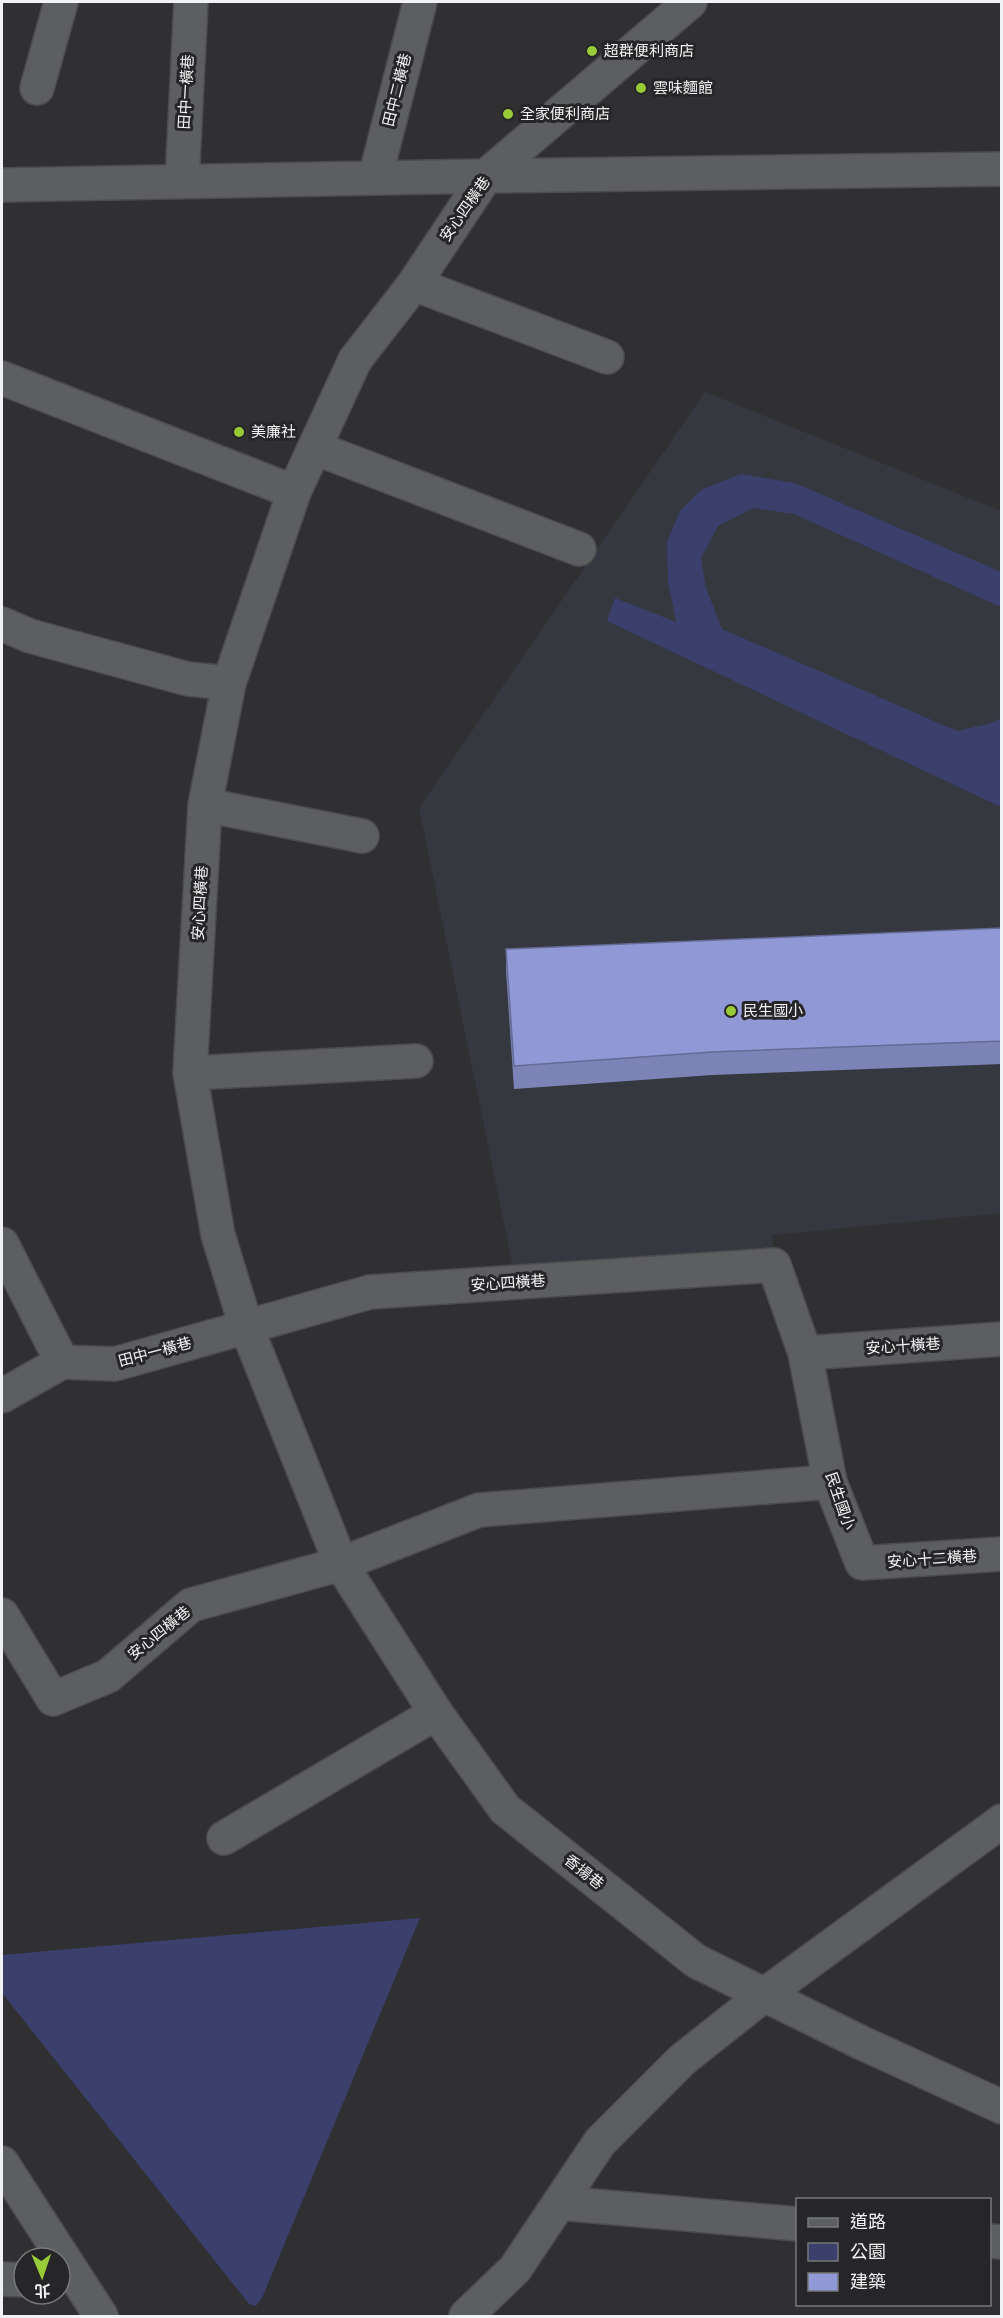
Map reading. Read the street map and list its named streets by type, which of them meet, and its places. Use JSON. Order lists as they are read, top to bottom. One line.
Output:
{"streets":{"street":["田中二橫巷","田中一橫巷","安心四橫巷","安心十橫巷","民生國小","安心十二橫巷","香揚巷"]},"crossings":[["田中一橫巷","安心四橫巷"],["安心四橫巷","民生國小"],["安心四橫巷","香揚巷"],["安心十橫巷","民生國小"],["民生國小","安心十二橫巷"]],"places":["超群便利商店","雲味麵館","全家便利商店","美廉社","民生國小"],"legend":["道路","公園","建築"],"north":"bottom"}
